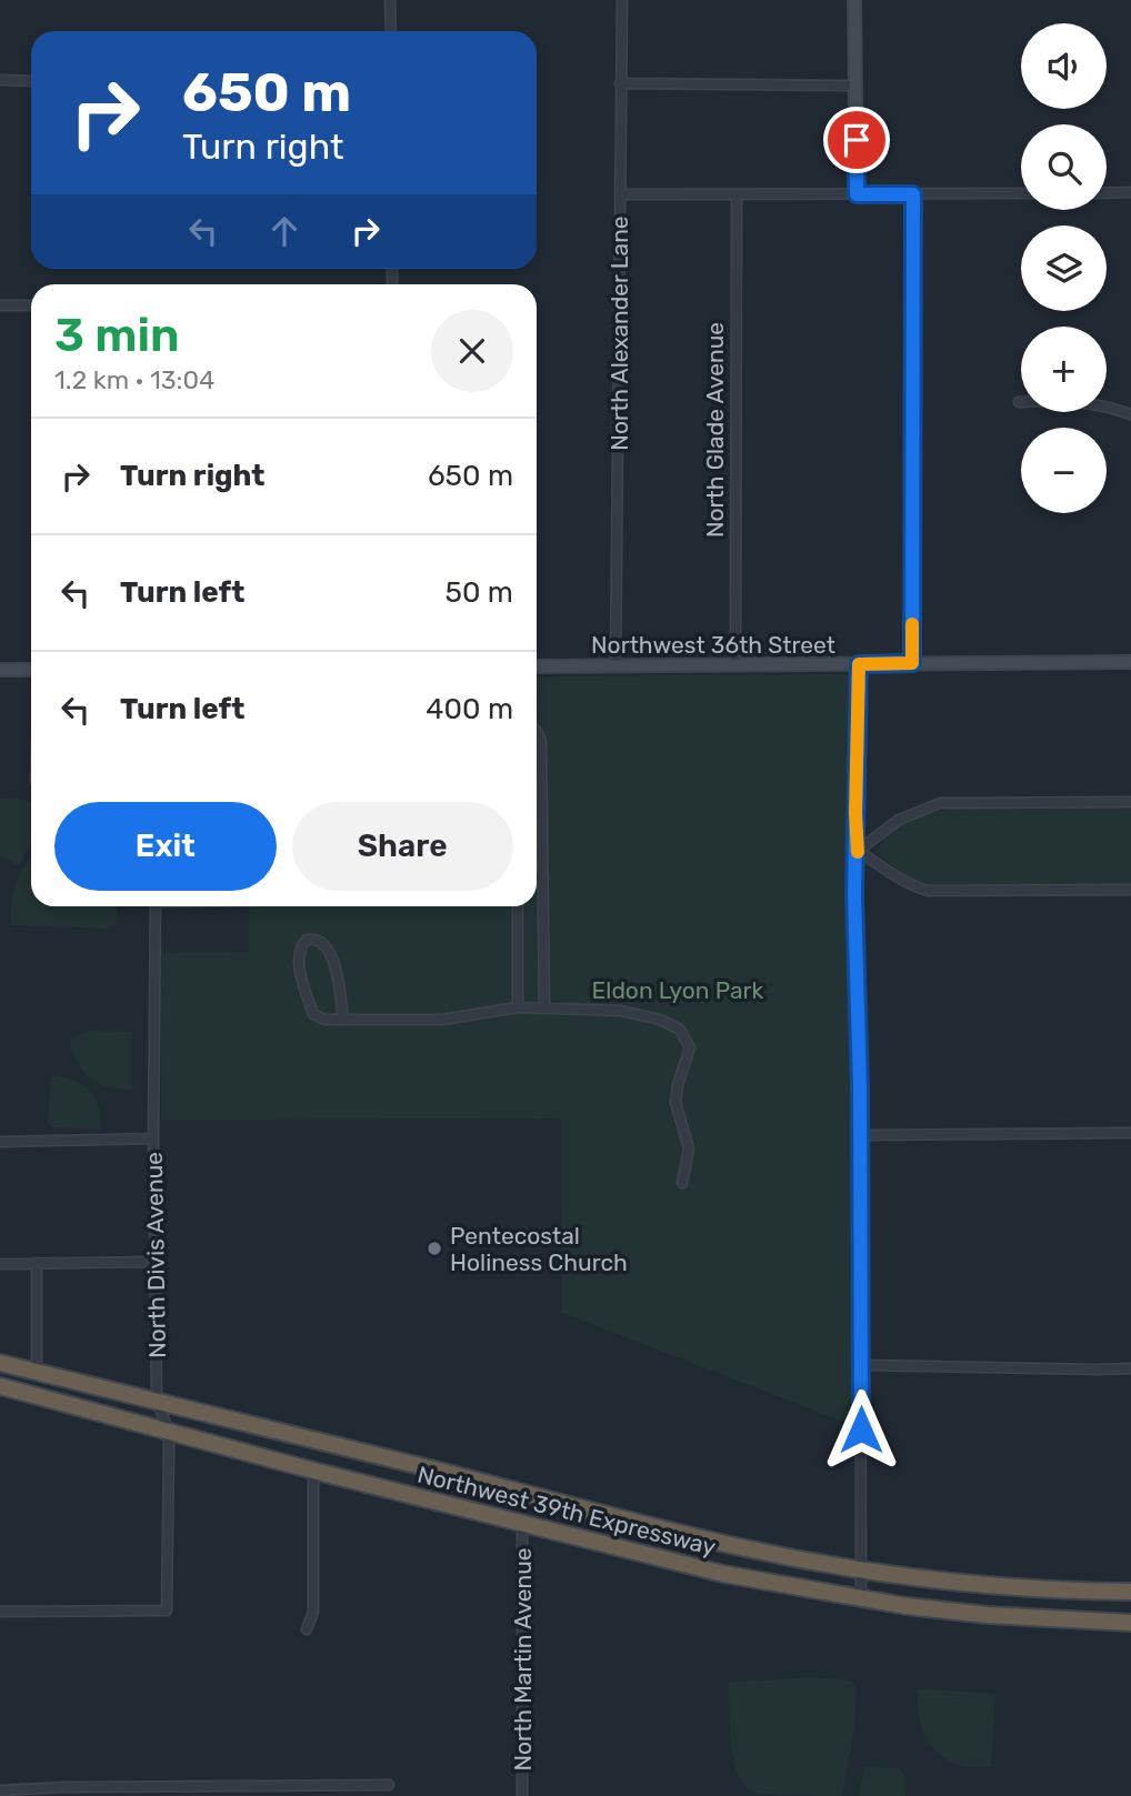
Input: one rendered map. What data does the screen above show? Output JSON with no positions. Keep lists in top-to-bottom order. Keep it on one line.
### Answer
{"streets":{"highway":["Northwest 39th Expressway"],"street":["North Alexander Lane","North Glade Avenue","Northwest 36th Street","North Divis Avenue","North Martin Avenue"]},"crossings":[["North Alexander Lane","Northwest 36th Street"],["North Glade Avenue","Northwest 36th Street"],["North Divis Avenue","Northwest 39th Expressway"],["Northwest 39th Expressway","North Martin Avenue"]],"parks":["Eldon Lyon Park"],"places":["Pentecostal Holiness Church"],"page":{"map_buttons":["+","−"],"turn":["650 m","Turn right"],"heading":["3 min","1.2 km · 13:04"],"list":[{"name":"Turn right","value":"650 m"},{"name":"Turn left","value":"50 m"},{"name":"Turn left","value":"400 m"}],"buttons":["Exit","Share"]}}
